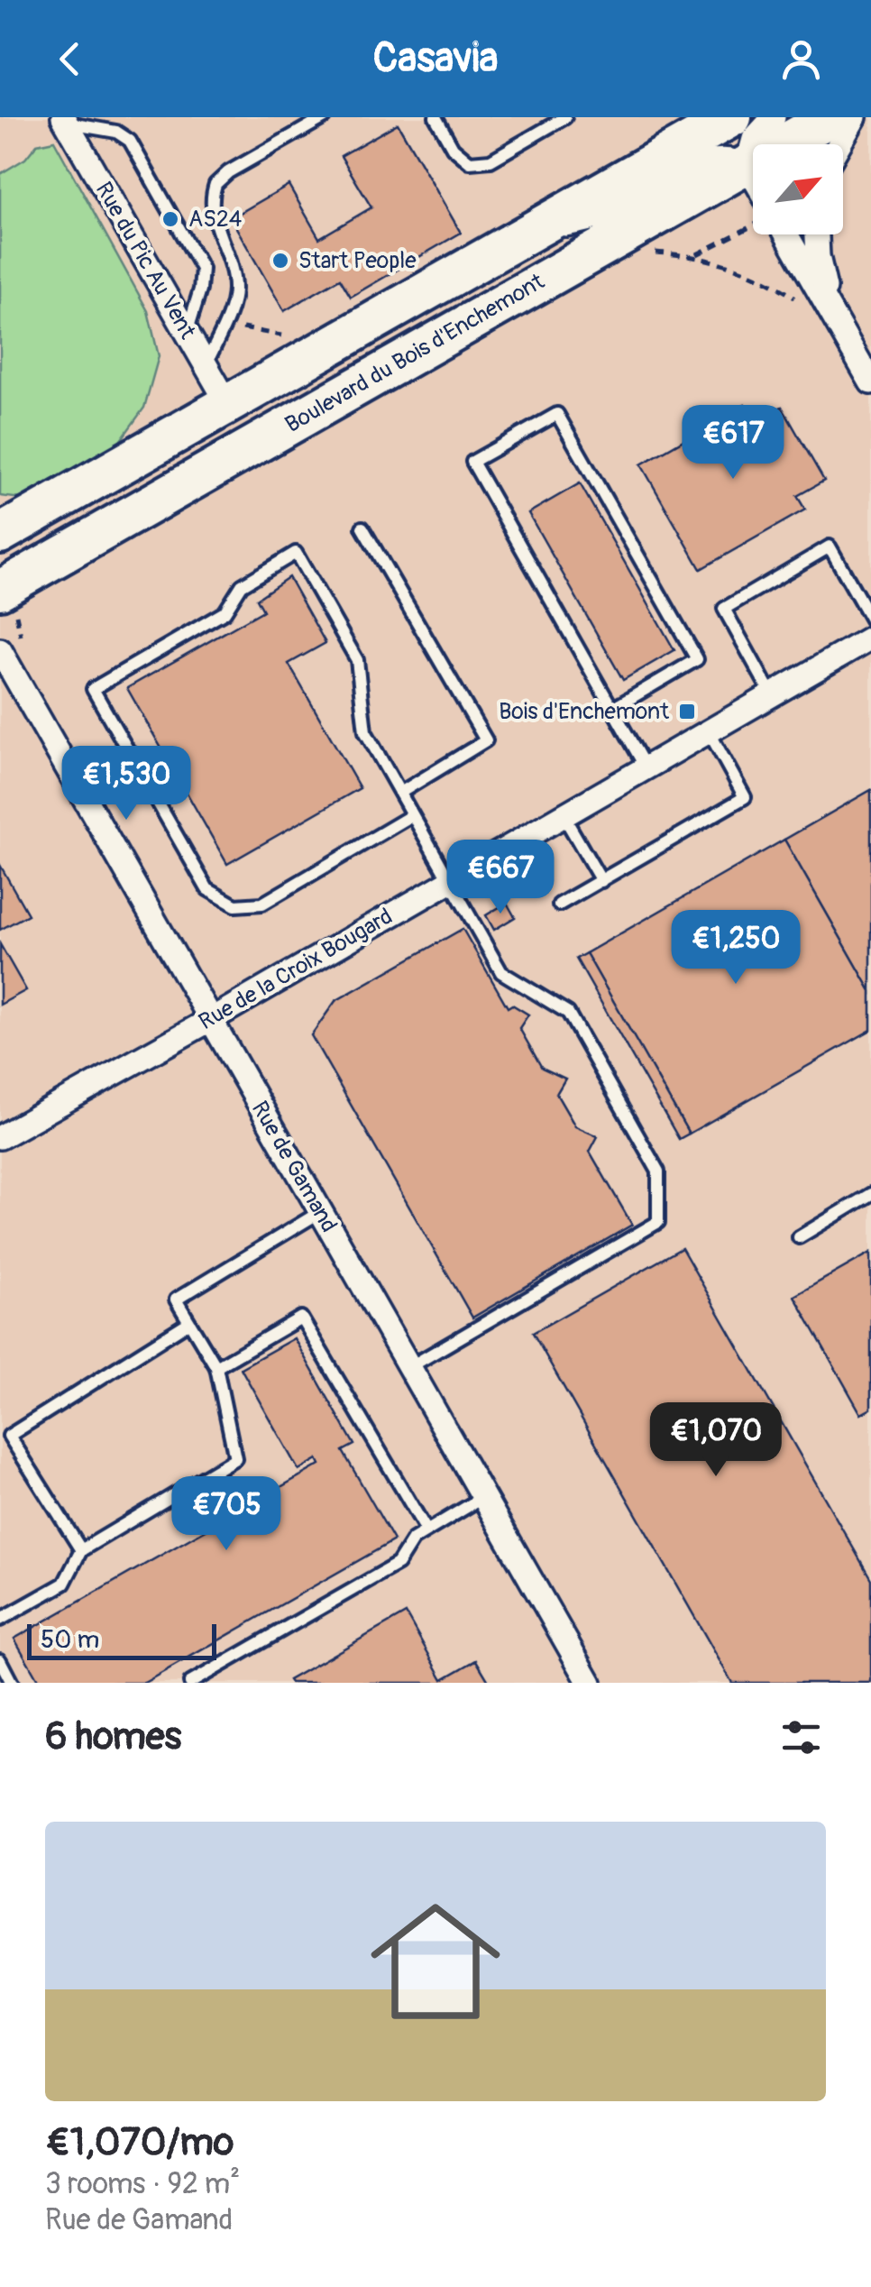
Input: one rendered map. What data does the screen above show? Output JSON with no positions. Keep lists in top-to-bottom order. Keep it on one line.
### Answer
{"streets":{"main road":["Boulevard du Bois d'Enchemont"],"street":["Rue du Pic Au Vent","Rue de la Croix Bougard","Rue de Gamand"]},"crossings":[["Rue de la Croix Bougard","Rue de Gamand"]],"places":{"other":["AS24","Start People"],"transit":["Bois d'Enchemont"]},"scale_bar":"50 m","north":"top right","page":{"header":"Casavia","price":["€617","€1,530","€667","€1,250","€1,070","€705"],"scale":"50 m","heading":"6 homes","list":[{"name":"€1,070/mo","note":"3 rooms · 92 m² · Rue de Gamand"}]}}
